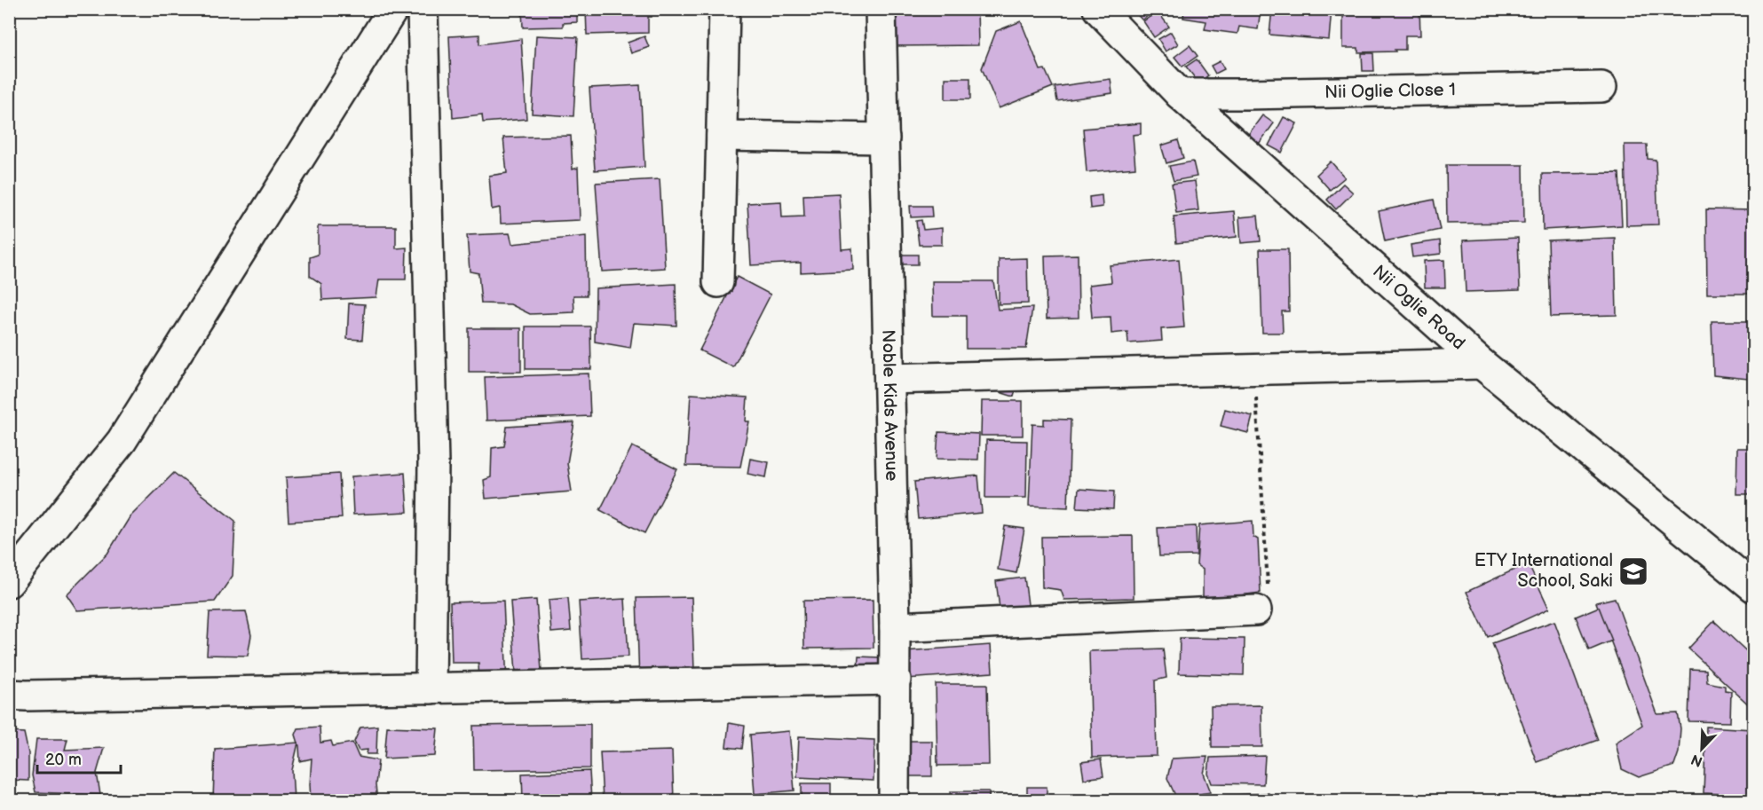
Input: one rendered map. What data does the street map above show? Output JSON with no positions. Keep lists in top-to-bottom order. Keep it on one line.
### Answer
{"streets":{"street":["Nii Oglie Close 1","Nii Oglie Road","Noble Kids Avenue"]},"crossings":[["Nii Oglie Close 1","Nii Oglie Road"]],"places":{"school or university":["ETY International School, Saki"]},"scale_bar":"20 m","north":"bottom left"}
